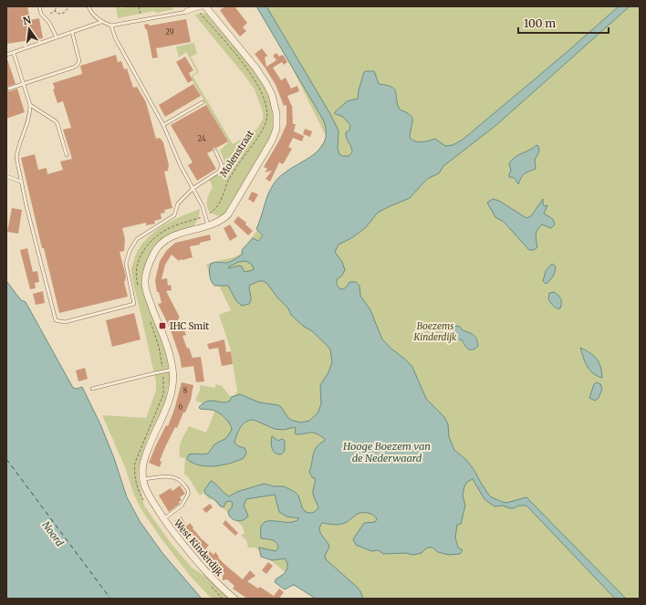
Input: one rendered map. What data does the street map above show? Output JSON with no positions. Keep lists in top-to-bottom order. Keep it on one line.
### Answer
{"streets":{"street":["West Kinderdijk"],"path":["Molenstraat"]},"water":["Hooge Boezem van de Nederwaard","Noord"],"parks":["Boezems Kinderdijk"],"places":{"transit":["IHC Smit"]},"house_numbers":["29","24","8","6"],"scale_bar":"100 m","north":"top"}
